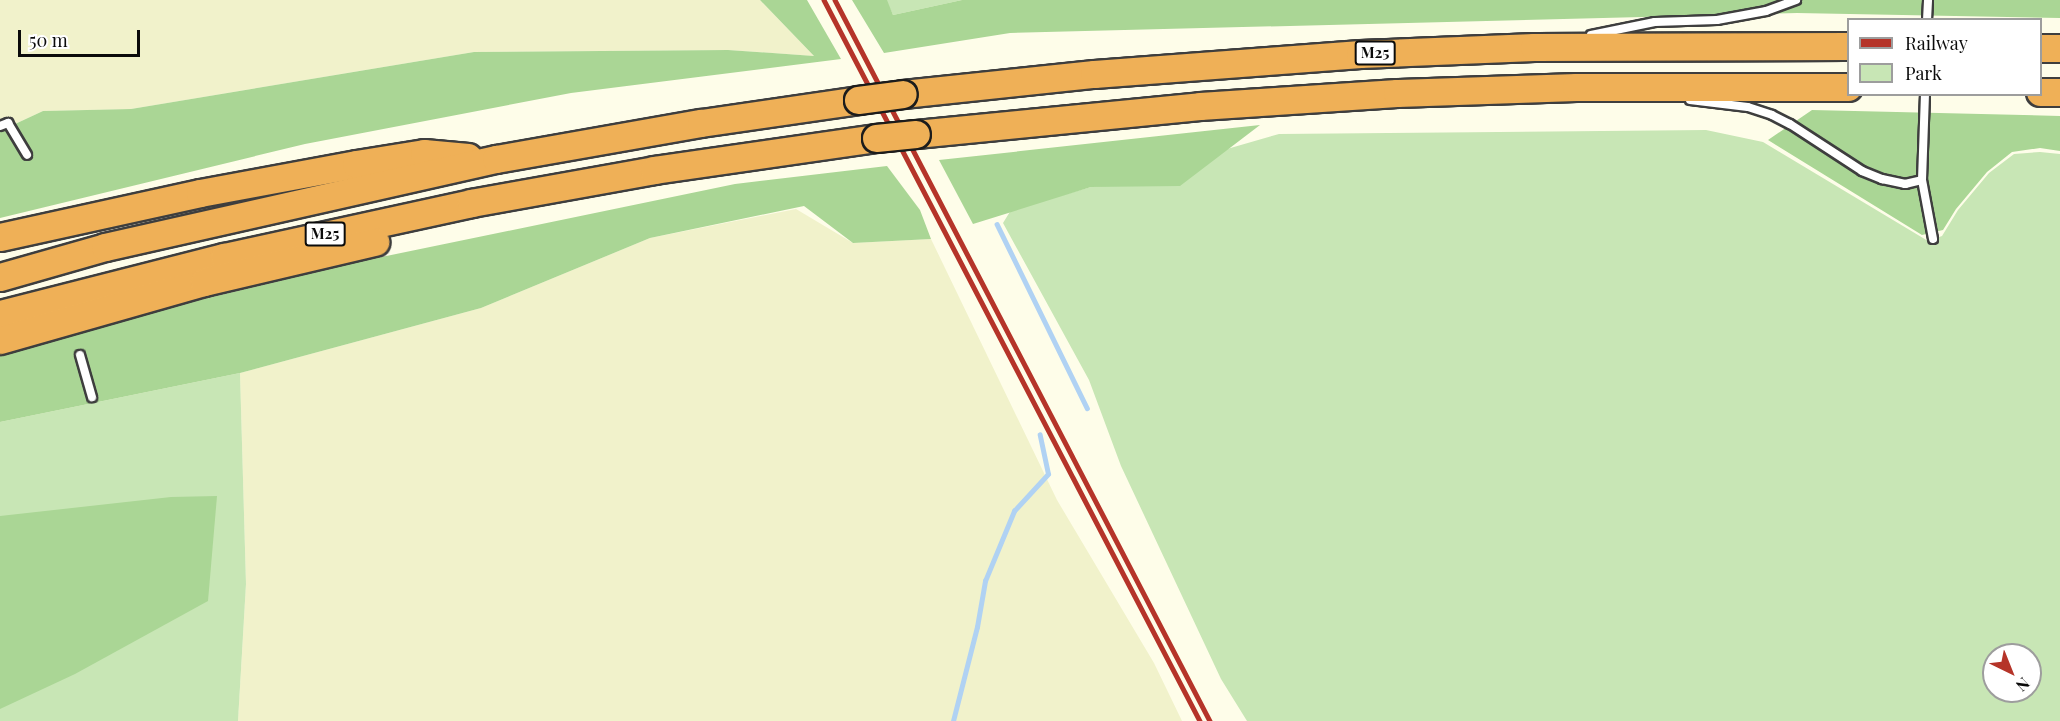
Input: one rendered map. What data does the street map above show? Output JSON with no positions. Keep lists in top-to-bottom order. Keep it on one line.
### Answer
{"streets":{"highway":["M25"]},"legend":["Railway","Park"],"scale_bar":"50 m","north":"bottom right"}
